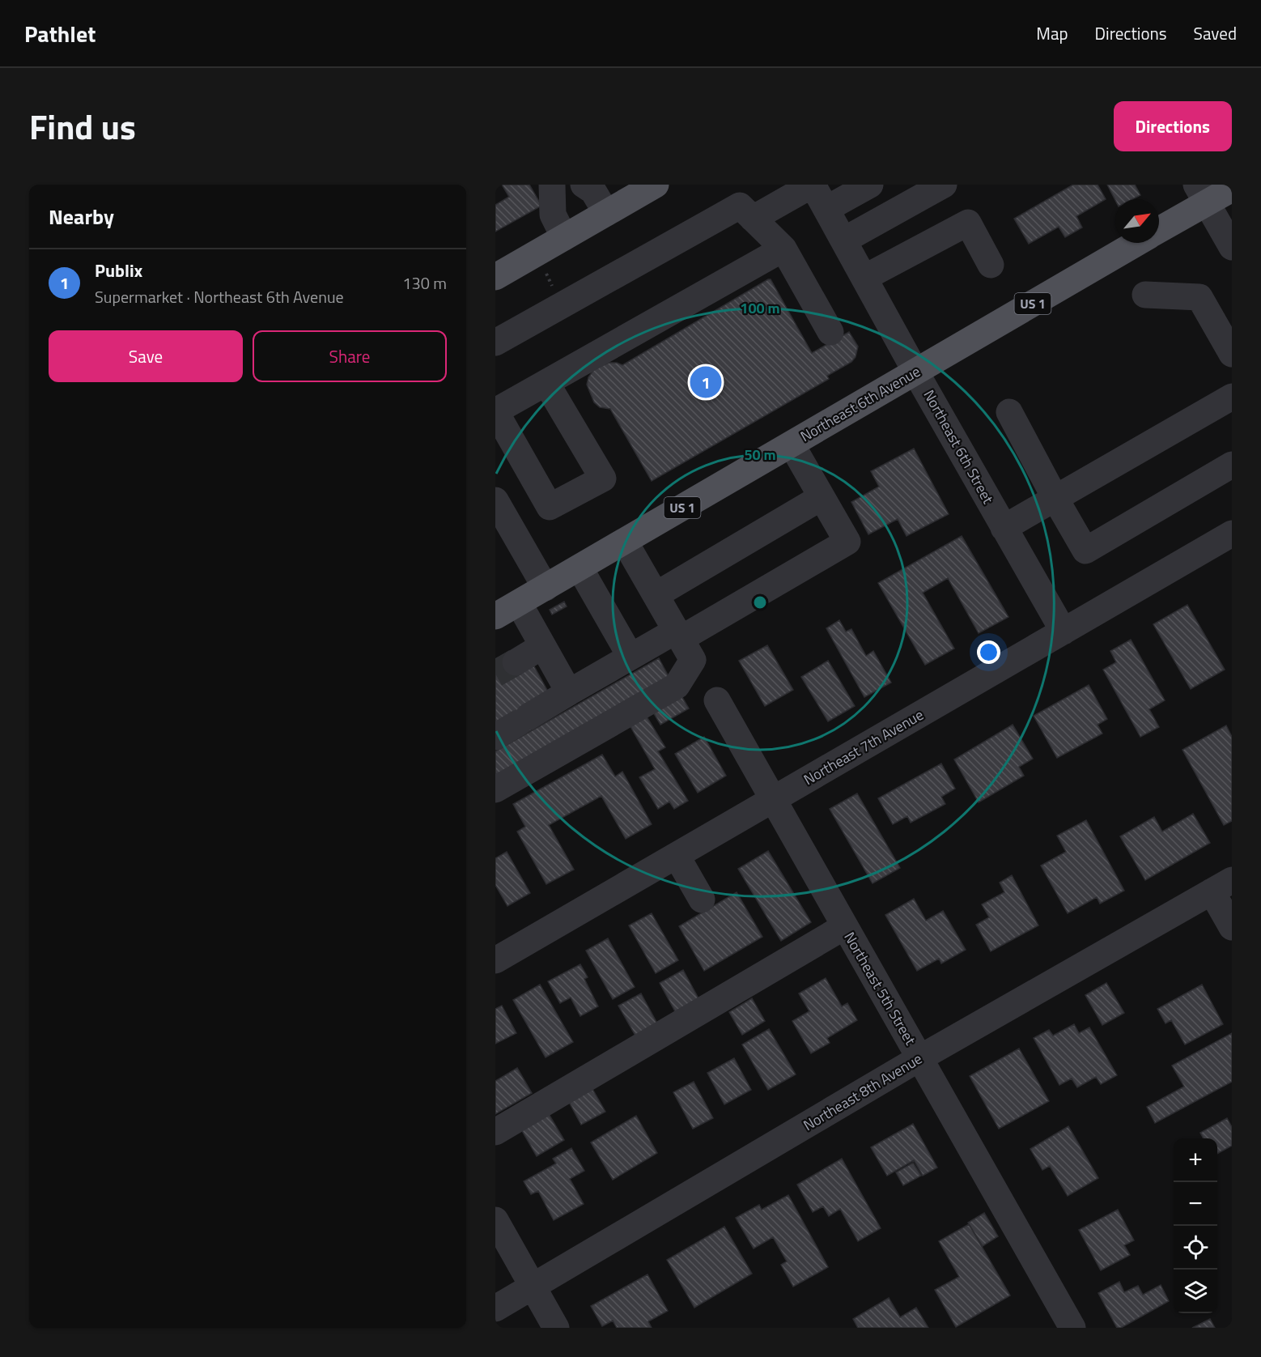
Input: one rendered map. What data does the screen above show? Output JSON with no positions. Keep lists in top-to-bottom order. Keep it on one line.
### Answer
{"streets":{"main road":["US 1","Northeast 6th Avenue"],"street":["Northeast 6th Street","Northeast 7th Avenue","Northeast 5th Street","Northeast 8th Avenue"]},"crossings":[["Northeast 6th Avenue","Northeast 6th Street"],["Northeast 6th Street","Northeast 7th Avenue"],["Northeast 7th Avenue","Northeast 5th Street"],["Northeast 5th Street","Northeast 8th Avenue"]],"north":"top right","page":{"header":"Pathlet","nav":["Map","Directions","Saved"],"title":"Find us","buttons":["Directions",["Save","Share"]],"heading":"Nearby","list":[{"mark":"1","name":"Publix","note":"Supermarket · Northeast 6th Avenue","value":"130 m"}],"pins":"1","map_buttons":["+","−"]},"rings":["100 m","50 m"]}
